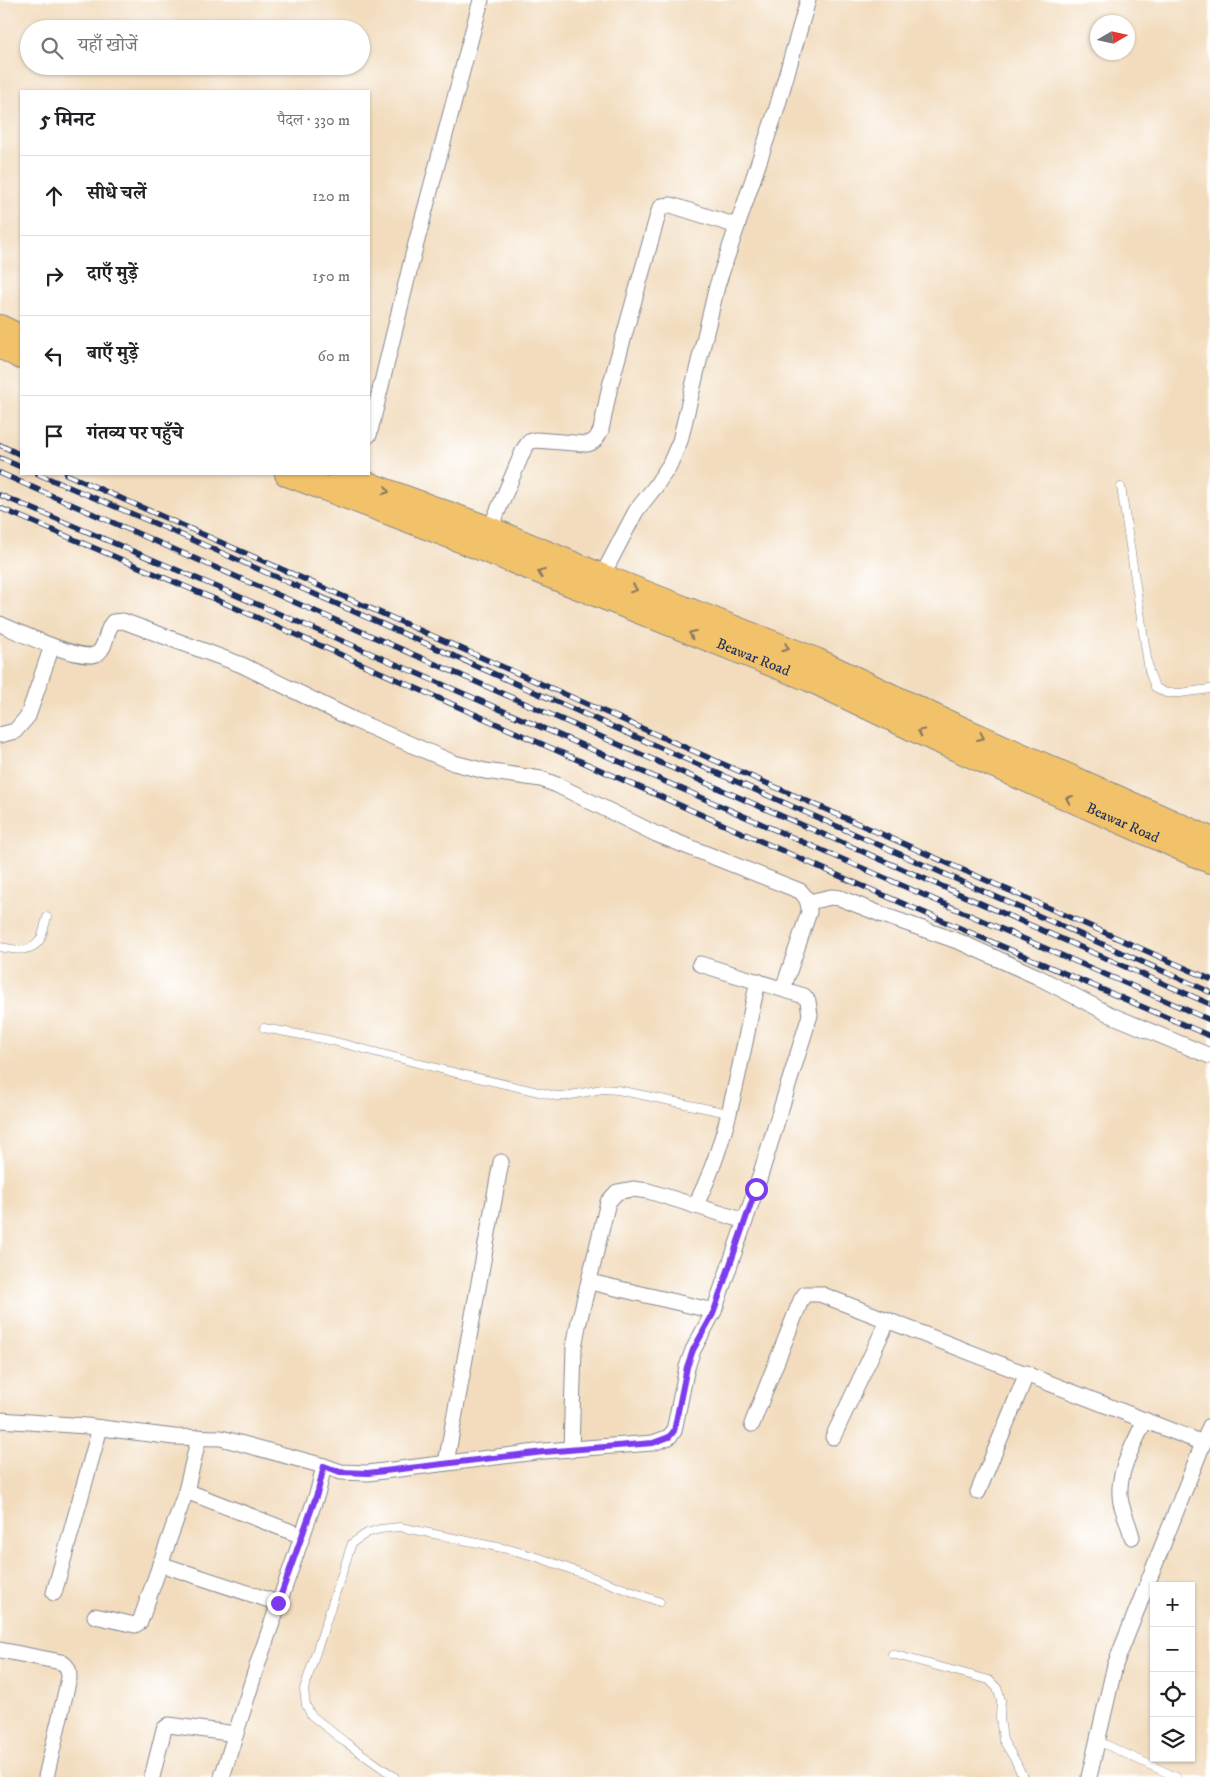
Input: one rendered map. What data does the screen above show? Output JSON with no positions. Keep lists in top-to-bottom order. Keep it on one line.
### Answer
{"streets":{"main road":["Beawar Road"]},"north":"right","page":{"search":"यहाँ खोजें","heading":["5 मिनट","पैदल · 330 m"],"list":[["सीधे चलें","120 m"],["दाएँ मुड़ें","150 m"],["बाएँ मुड़ें","60 m"],"गंतव्य पर पहुँचे"],"map_buttons":["+","−"]}}
